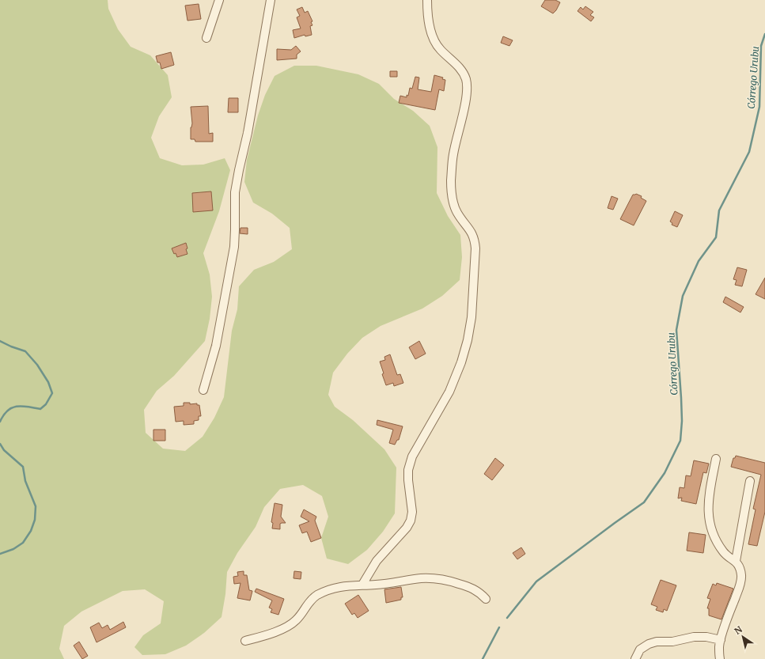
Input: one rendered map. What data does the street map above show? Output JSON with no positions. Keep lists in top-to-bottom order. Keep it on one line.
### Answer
{"water":["Córrego Urubu"],"north":"top left"}
